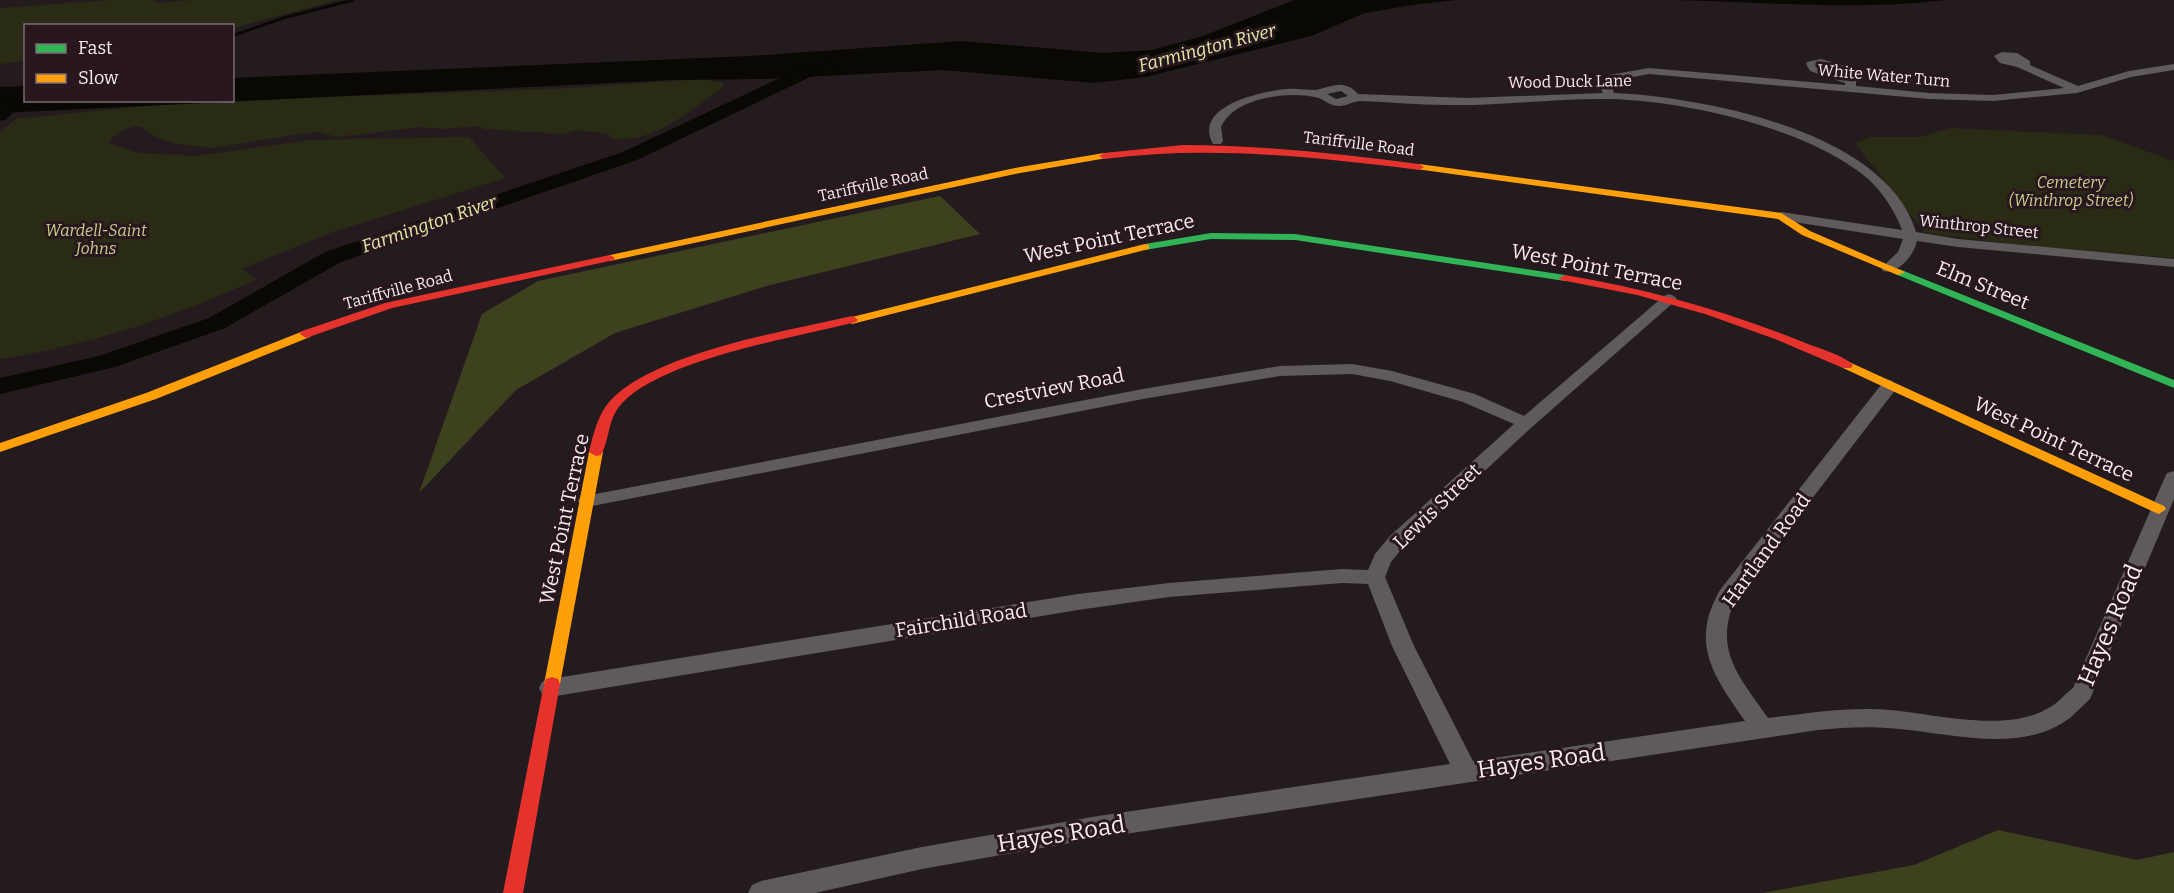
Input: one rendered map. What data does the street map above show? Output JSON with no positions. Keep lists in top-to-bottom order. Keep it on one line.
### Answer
{"streets":{"main road":["Tariffville Road","West Point Terrace","Elm Street"],"street":["White Water Turn","Wood Duck Lane","Winthrop Street","Crestview Road","Lewis Street","Hartland Road","Fairchild Road","Hayes Road"]},"crossings":[["White Water Turn","Wood Duck Lane"],["Wood Duck Lane","Winthrop Street"],["Tariffville Road","Winthrop Street"],["Tariffville Road","Elm Street"],["Winthrop Street","Elm Street"],["West Point Terrace","Crestview Road"],["West Point Terrace","Lewis Street"],["West Point Terrace","Hartland Road"],["West Point Terrace","Fairchild Road"],["West Point Terrace","Hayes Road"],["Crestview Road","Lewis Street"],["Lewis Street","Fairchild Road"],["Hartland Road","Hayes Road"]],"water":["Farmington River"],"parks":["Cemetery (Winthrop Street)","Wardell-Saint Johns"],"legend":["Fast","Slow"]}
